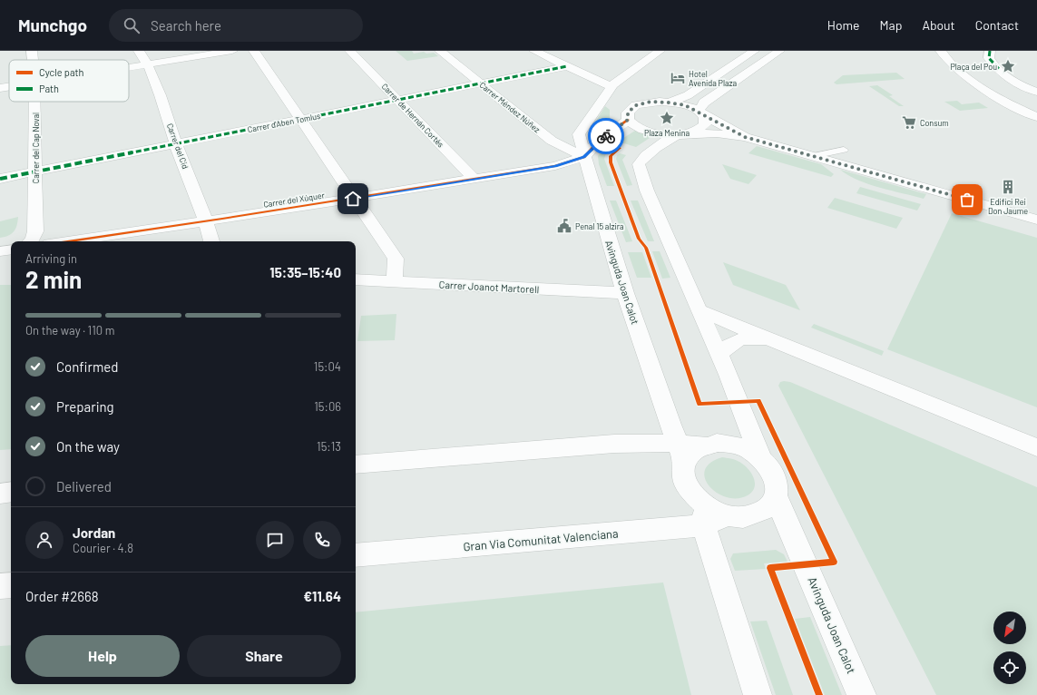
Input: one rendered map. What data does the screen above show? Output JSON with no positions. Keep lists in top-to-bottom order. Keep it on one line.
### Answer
{"streets":{"street":["Carrer Méndez Núñez","Carrer de Hernán Cortés","Carrer d'Aben Tomlus","Carrer del Cid","Carrer del Cap Noval","Carrer del Xúquer","Avinguda Joan Calot","Carrer Joanot Martorell","Gran Via Comunitat Valenciana"]},"crossings":[["Carrer Méndez Núñez","Carrer d'Aben Tomlus"],["Carrer Méndez Núñez","Carrer del Xúquer"],["Carrer Méndez Núñez","Avinguda Joan Calot"],["Carrer de Hernán Cortés","Carrer d'Aben Tomlus"],["Carrer de Hernán Cortés","Carrer del Xúquer"],["Carrer d'Aben Tomlus","Carrer del Cid"],["Carrer d'Aben Tomlus","Carrer del Cap Noval"],["Carrer del Cid","Carrer del Xúquer"],["Carrer del Xúquer","Avinguda Joan Calot"],["Avinguda Joan Calot","Carrer Joanot Martorell"],["Avinguda Joan Calot","Gran Via Comunitat Valenciana"]],"places":{"place":["Plaça del Pou","Plaza Menina"],"hotel":["Hotel Avenida Plaza"],"supermarket":["Consum"],"building":["Edifici Rei Don Jaume"],"public building":["Penal 15 alzira"]},"legend":["Cycle path","Path"],"north":"bottom left","page":{"header":"Munchgo","search":"Search here","nav":["Home","Map","About","Contact"],"heading":["2 min","Arriving in","15:35–15:40"],"panel":["Jordan","Courier · 4.8","Order #2668","€11.64"],"bar":"On the way · 110 m","list":[["Confirmed","15:04"],["Preparing","15:06"],["On the way","15:13"],"Delivered"],"buttons":["Help","Share"]}}
